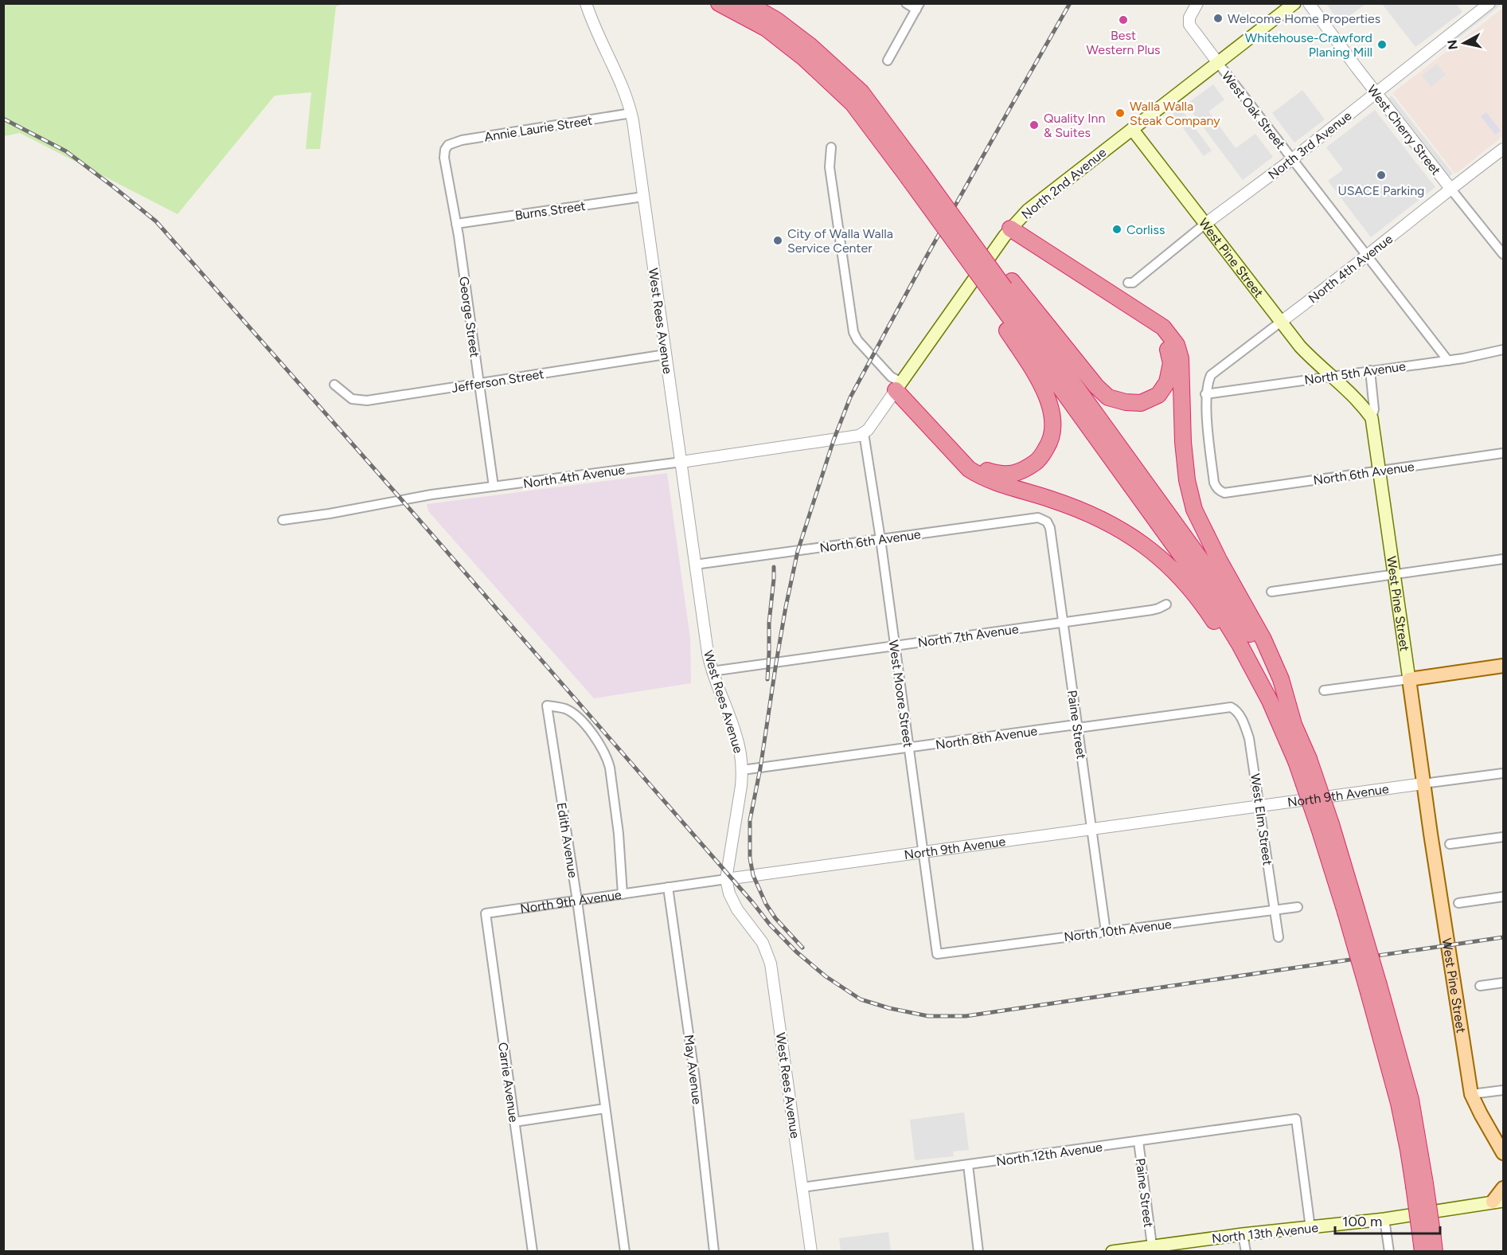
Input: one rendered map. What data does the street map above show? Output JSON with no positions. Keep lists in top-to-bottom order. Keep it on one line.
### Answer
{"streets":{"main road":["North 2nd Avenue","West Pine Street","North 13th Avenue"],"street":["West Oak Street","Annie Laurie Street","West Cherry Street","North 3rd Avenue","Burns Street","North 4th Avenue","George Street","West Rees Avenue","North 5th Avenue","Jefferson Street","North 6th Avenue","North 7th Avenue","West Moore Street","Paine Street","North 8th Avenue","North 9th Avenue","West Elm Street","Edith Avenue","North 10th Avenue","May Avenue","Carrie Avenue","North 12th Avenue"]},"crossings":[["West Oak Street","North 3rd Avenue"],["West Oak Street","North 2nd Avenue"],["West Oak Street","North 4th Avenue"],["West Oak Street","North 5th Avenue"],["Annie Laurie Street","George Street"],["Annie Laurie Street","West Rees Avenue"],["West Cherry Street","North 3rd Avenue"],["West Cherry Street","North 4th Avenue"],["North 3rd Avenue","West Pine Street"],["North 2nd Avenue","West Pine Street"],["North 2nd Avenue","North 4th Avenue"],["North 2nd Avenue","West Moore Street"],["Burns Street","George Street"],["Burns Street","West Rees Avenue"],["West Pine Street","North 4th Avenue"],["West Pine Street","North 5th Avenue"],["West Pine Street","North 6th Avenue"],["West Pine Street","North 9th Avenue"],["North 4th Avenue","George Street"],["North 4th Avenue","West Rees Avenue"],["North 4th Avenue","North 5th Avenue"],["North 4th Avenue","North 6th Avenue"],["North 4th Avenue","West Moore Street"],["George Street","Jefferson Street"],["West Rees Avenue","Jefferson Street"],["West Rees Avenue","North 6th Avenue"],["West Rees Avenue","North 7th Avenue"],["West Rees Avenue","North 8th Avenue"],["West Rees Avenue","North 9th Avenue"],["West Rees Avenue","North 12th Avenue"],["North 5th Avenue","North 6th Avenue"],["North 6th Avenue","West Moore Street"],["North 6th Avenue","Paine Street"],["North 7th Avenue","West Moore Street"],["North 7th Avenue","Paine Street"],["West Moore Street","North 8th Avenue"],["West Moore Street","North 9th Avenue"],["West Moore Street","North 10th Avenue"],["Paine Street","North 8th Avenue"],["Paine Street","North 9th Avenue"],["Paine Street","North 10th Avenue"],["Paine Street","North 12th Avenue"],["Paine Street","North 13th Avenue"],["North 8th Avenue","West Elm Street"],["North 9th Avenue","West Elm Street"],["North 9th Avenue","Edith Avenue"],["North 9th Avenue","May Avenue"],["North 9th Avenue","Carrie Avenue"],["West Elm Street","North 10th Avenue"],["North 12th Avenue","North 13th Avenue"]],"places":["Welcome Home Properties","Best Western Plus","Whitehouse-Crawford Planing Mill","Walla Walla Steak Company","Quality Inn & Suites","USACE Parking","Corliss","City of Walla Walla Service Center"],"scale_bar":"100 m","north":"left"}
